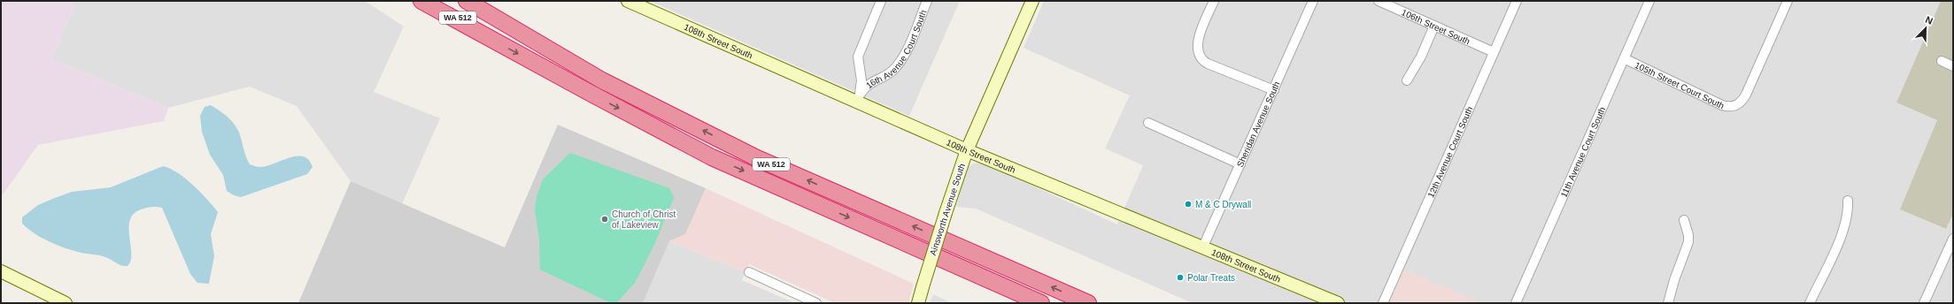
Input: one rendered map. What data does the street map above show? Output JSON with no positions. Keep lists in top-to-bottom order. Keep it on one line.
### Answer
{"streets":{"highway":["WA 512"],"street":["106th Street South","108th Street South","16th Avenue Court South","105th Street Court South","Sheridan Avenue South","12th Avenue Court South","11th Avenue Court South","Ainsworth Avenue South"]},"crossings":[["106th Street South","12th Avenue Court South"],["108th Street South","16th Avenue Court South"],["108th Street South","Sheridan Avenue South"],["108th Street South","Ainsworth Avenue South"],["105th Street Court South","11th Avenue Court South"]],"places":["M & C Drywall","Church of Christ of Lakeview","Polar Treats"],"north":"top right"}
